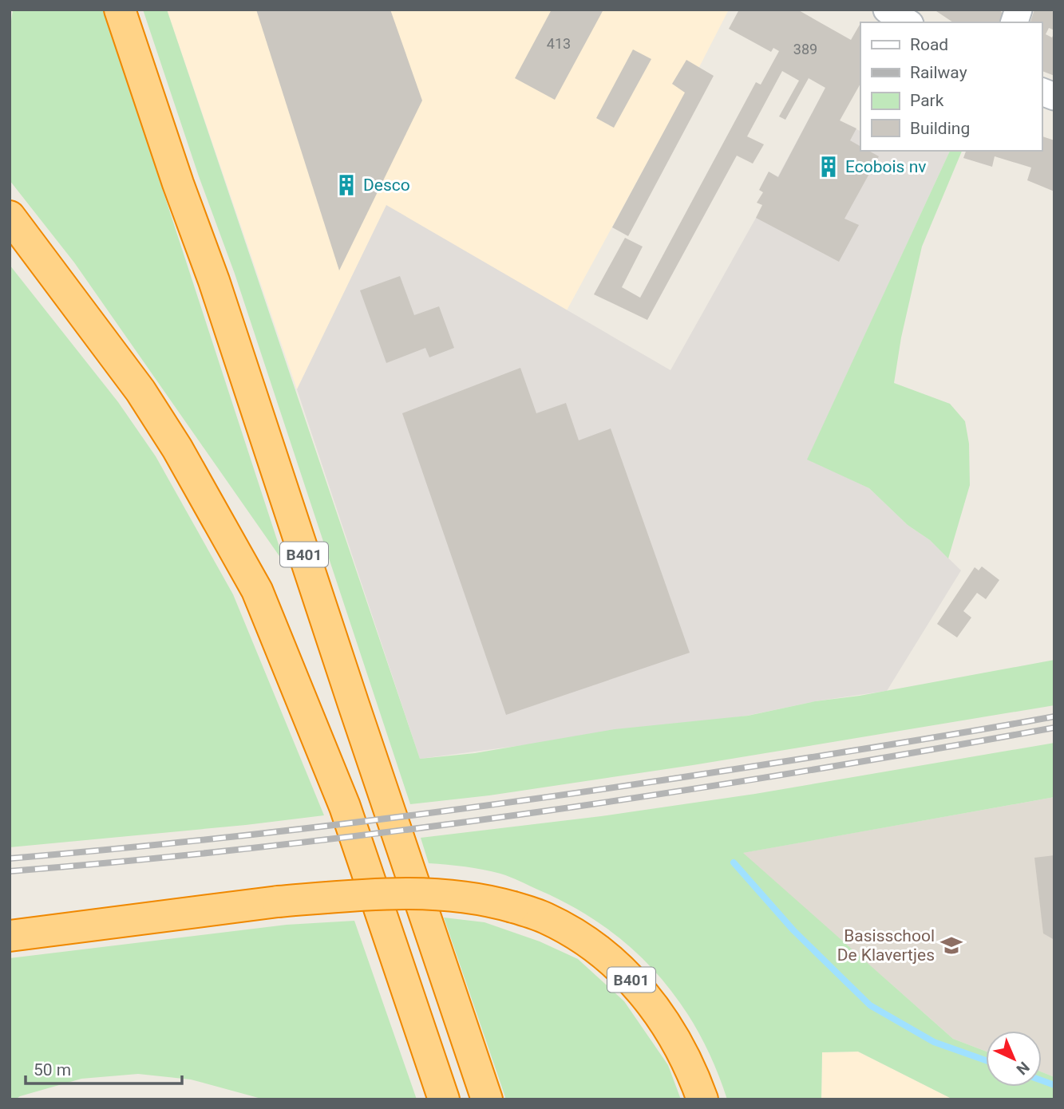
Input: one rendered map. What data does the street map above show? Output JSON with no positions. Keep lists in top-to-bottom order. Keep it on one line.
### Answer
{"streets":{"highway":["B401"]},"places":{"building":["Ecobois nv","Desco"],"school or university":["Basisschool De Klavertjes"]},"house_numbers":["413","389"],"legend":["Road","Railway","Park","Building"],"scale_bar":"50 m","north":"bottom right"}
